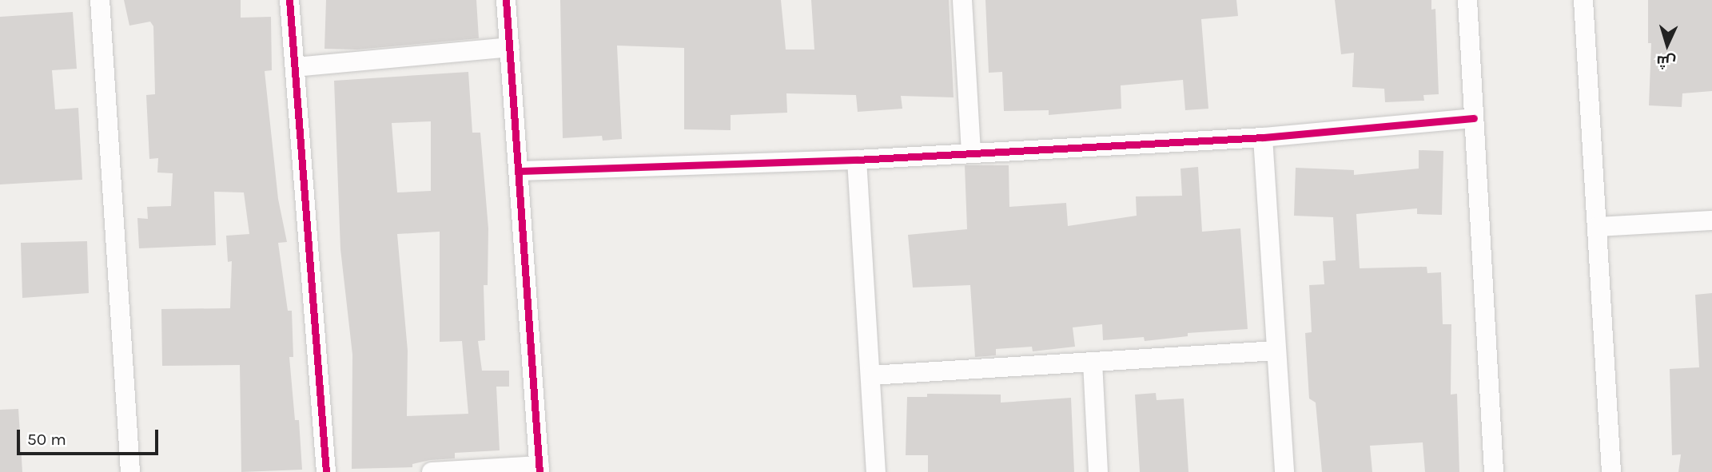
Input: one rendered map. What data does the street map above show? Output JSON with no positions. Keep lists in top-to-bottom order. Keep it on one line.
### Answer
{"scale_bar":"50 m","north":"bottom"}
